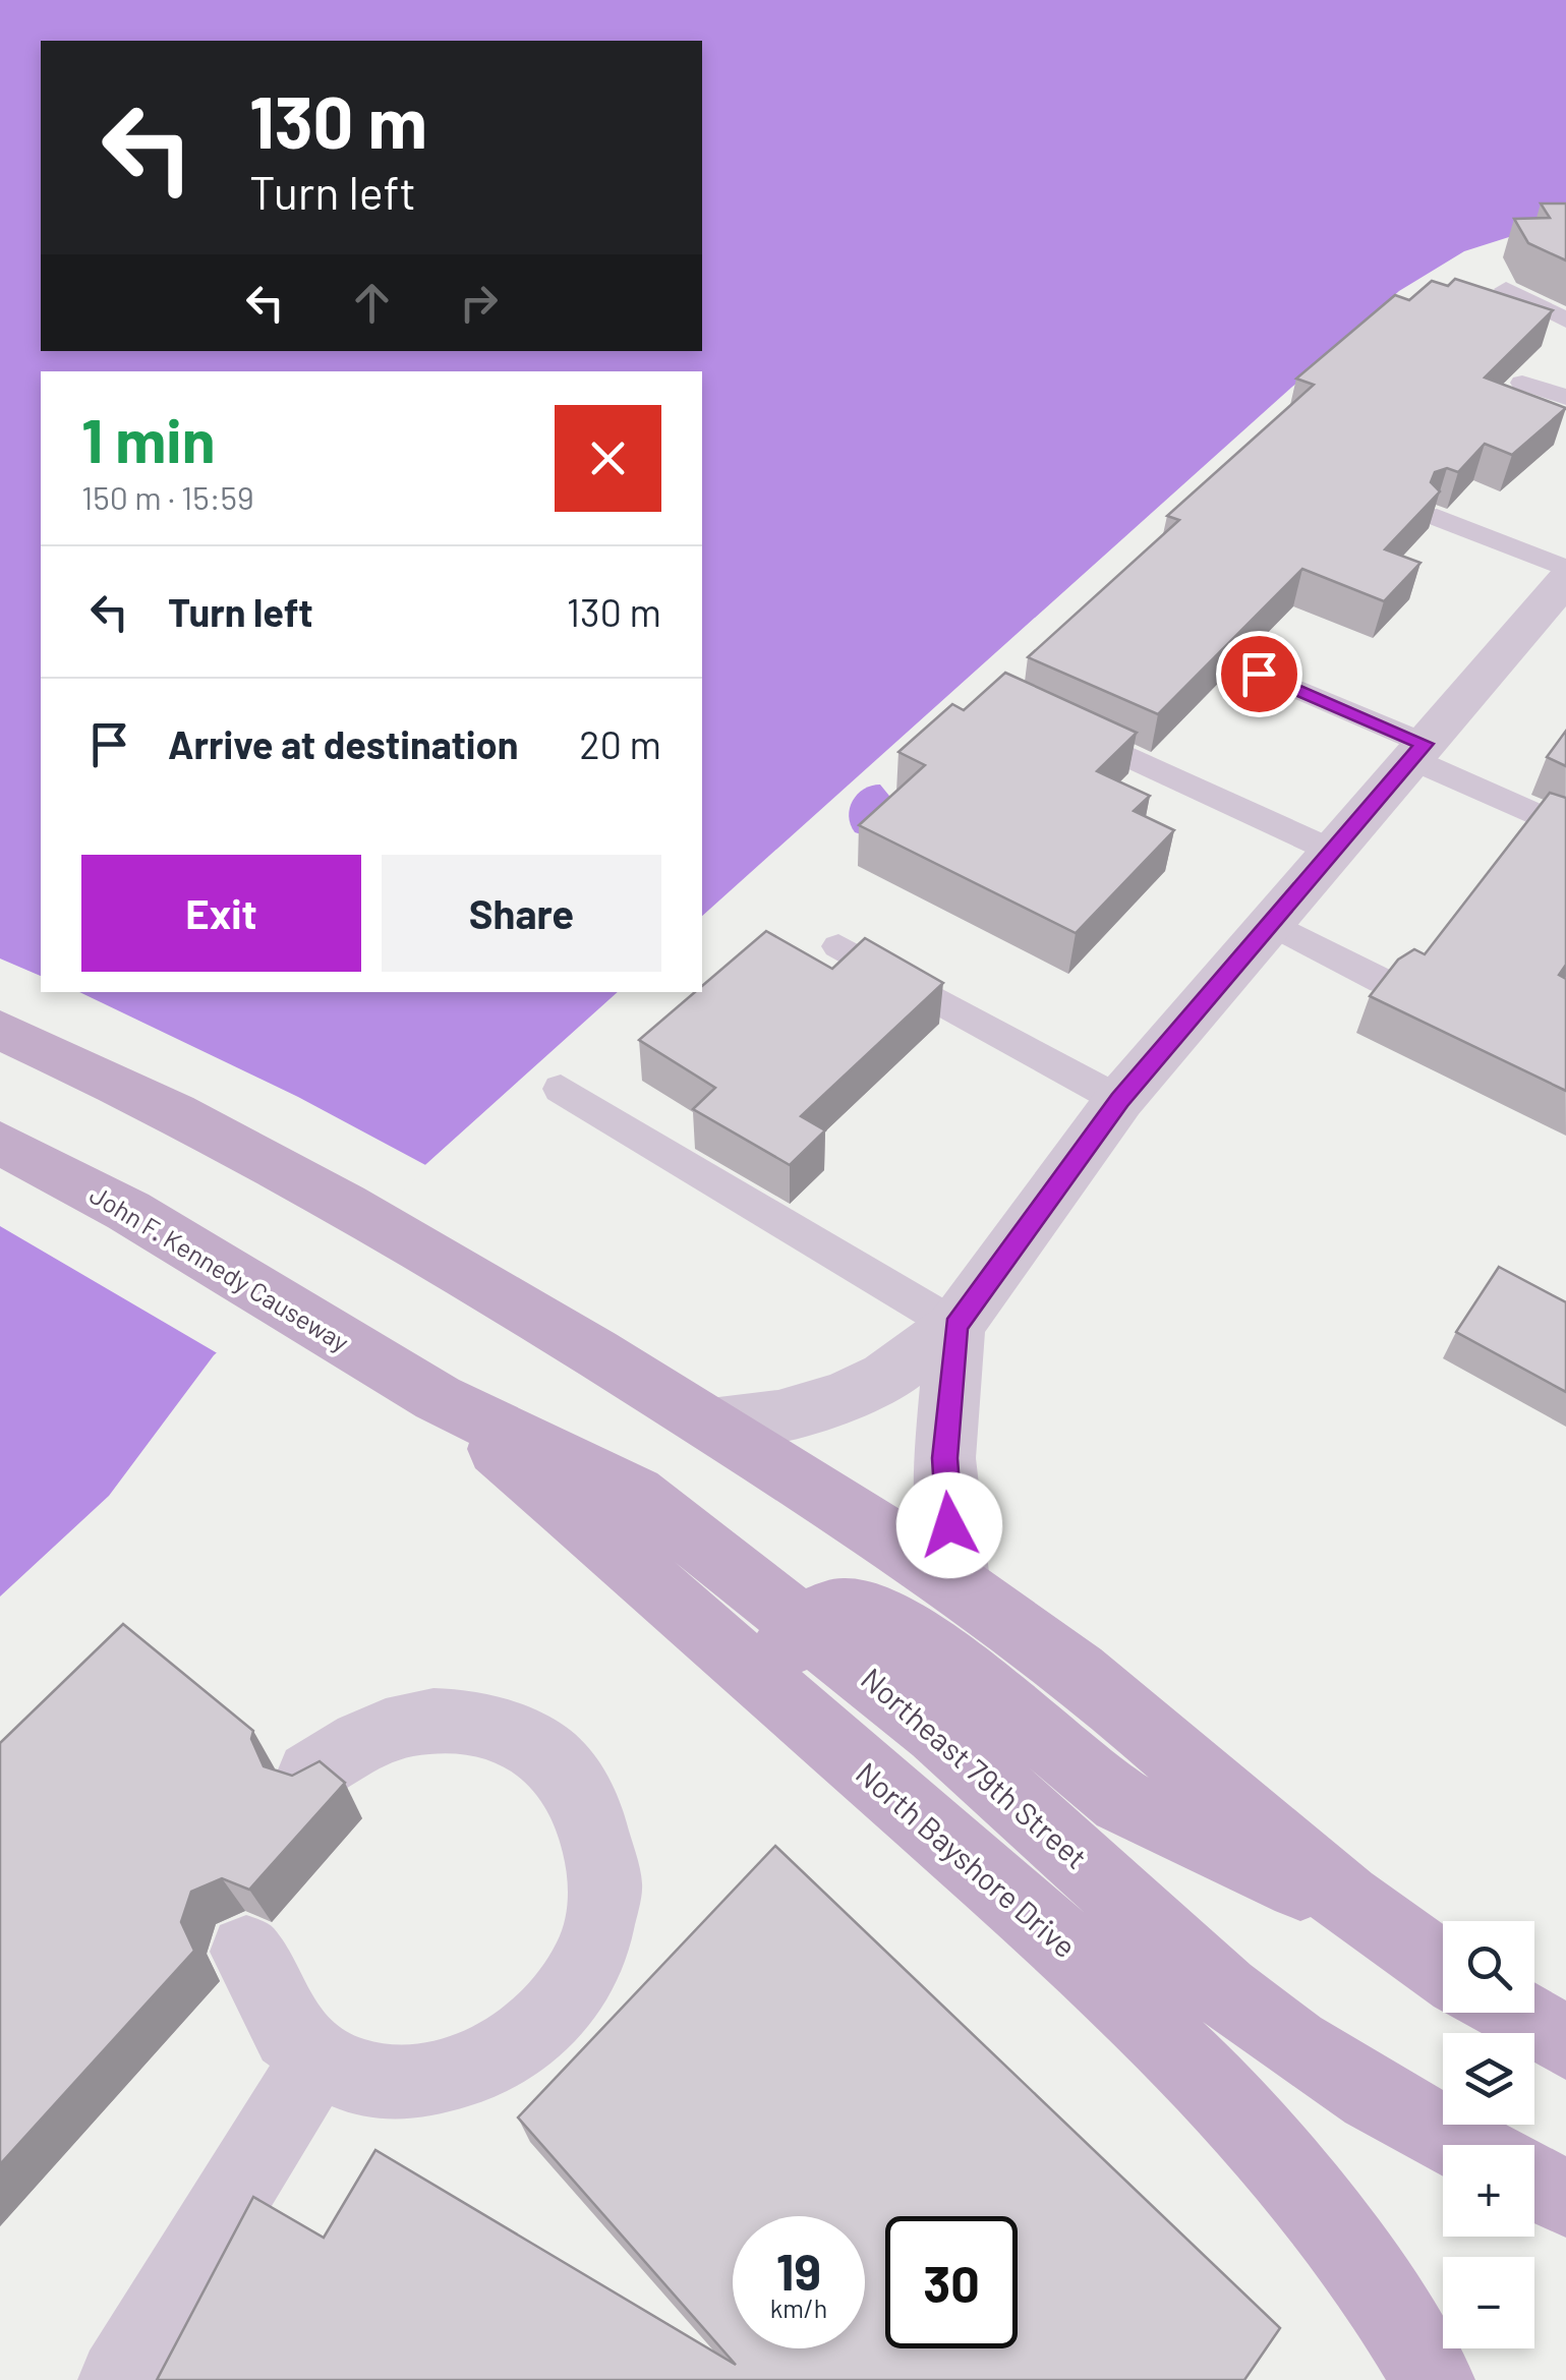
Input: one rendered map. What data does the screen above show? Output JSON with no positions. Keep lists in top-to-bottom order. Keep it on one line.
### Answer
{"streets":{"main road":["John F. Kennedy Causeway","Northeast 79th Street","North Bayshore Drive"]},"crossings":[["John F. Kennedy Causeway","Northeast 79th Street"],["Northeast 79th Street","North Bayshore Drive"]],"page":{"turn":["130 m","Turn left"],"heading":["1 min","150 m · 15:59"],"list":[{"name":"Turn left","value":"130 m"},{"name":"Arrive at destination","value":"20 m"}],"buttons":["Exit","Share"],"map_buttons":["+","−"],"speed":"19 km/h","limit":"30"}}
